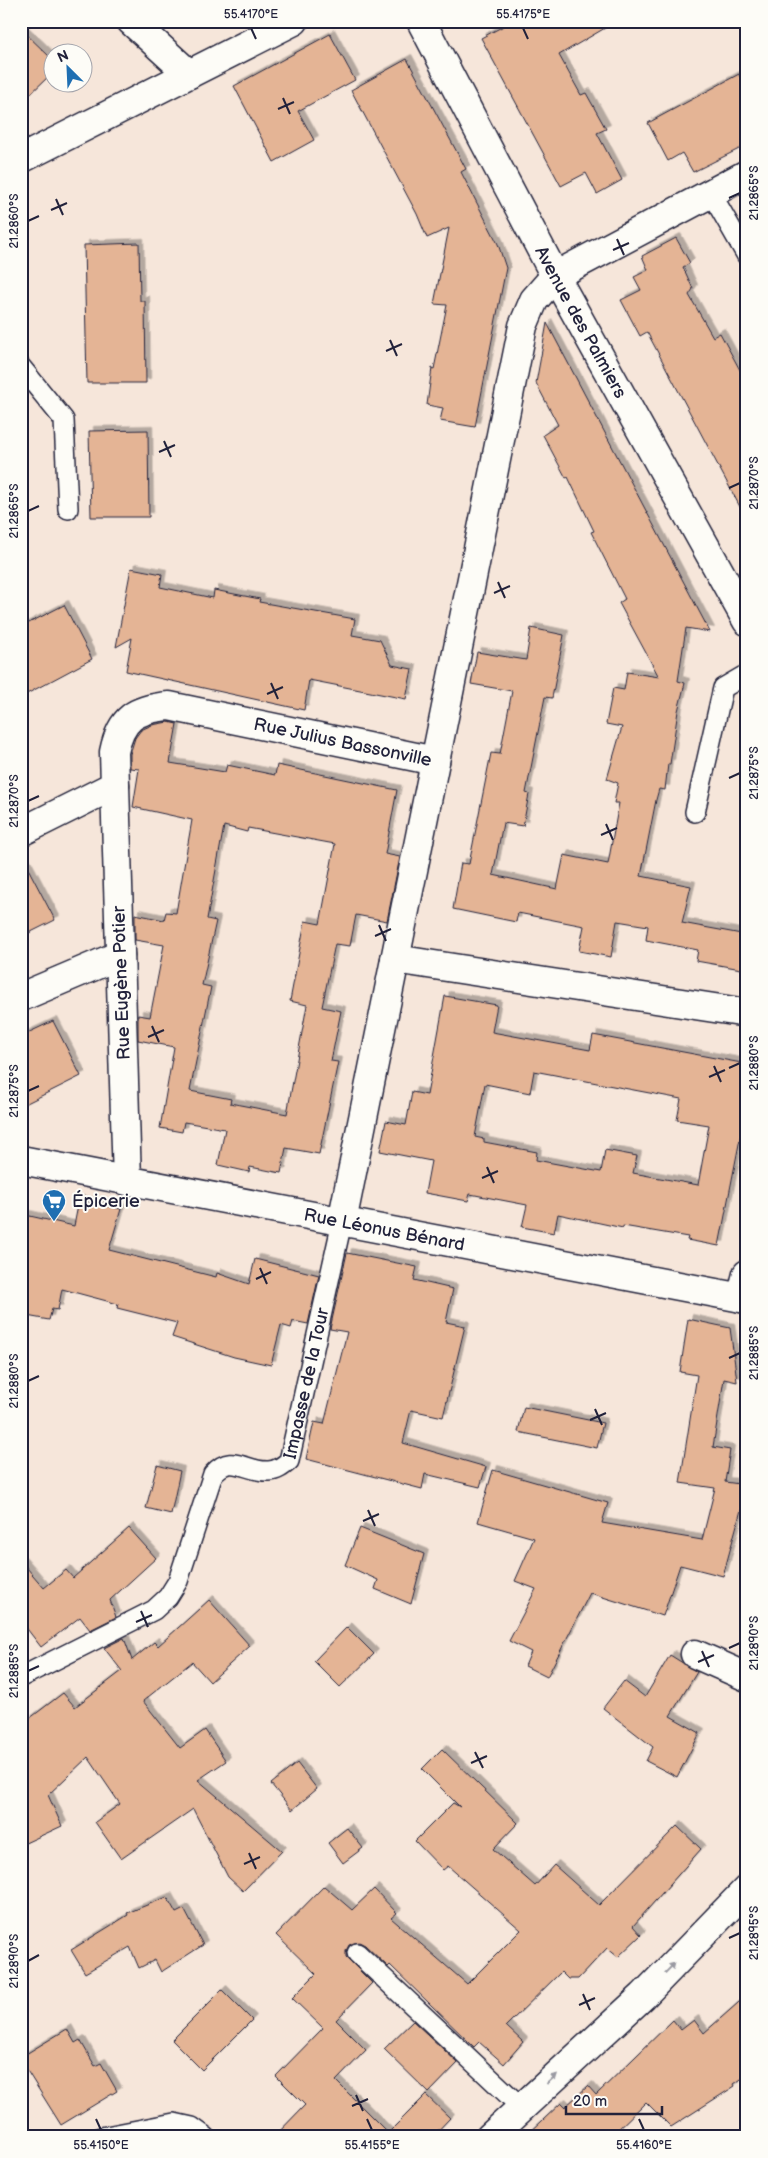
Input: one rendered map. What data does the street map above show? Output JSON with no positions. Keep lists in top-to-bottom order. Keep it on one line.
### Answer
{"streets":{"street":["Avenue des Palmiers","Rue Julius Bassonville","Rue Eugène Potier","Rue Léonus Bénard"],"lane":["Impasse de la Tour"]},"crossings":[["Rue Julius Bassonville","Rue Eugène Potier"],["Rue Julius Bassonville","Rue Léonus Bénard"],["Rue Julius Bassonville","Impasse de la Tour"],["Rue Eugène Potier","Rue Léonus Bénard"],["Rue Léonus Bénard","Impasse de la Tour"]],"places":{"supermarket":["Épicerie"]},"scale_bar":"20 m","north":"top left","coordinates":["55.4170°E","55.4175°E","21.2865°S","21.2860°S","21.2870°S","21.2875°S","21.2880°S","21.2885°S","21.2890°S","21.2895°S","55.4150°E","55.4155°E","55.4160°E"]}
